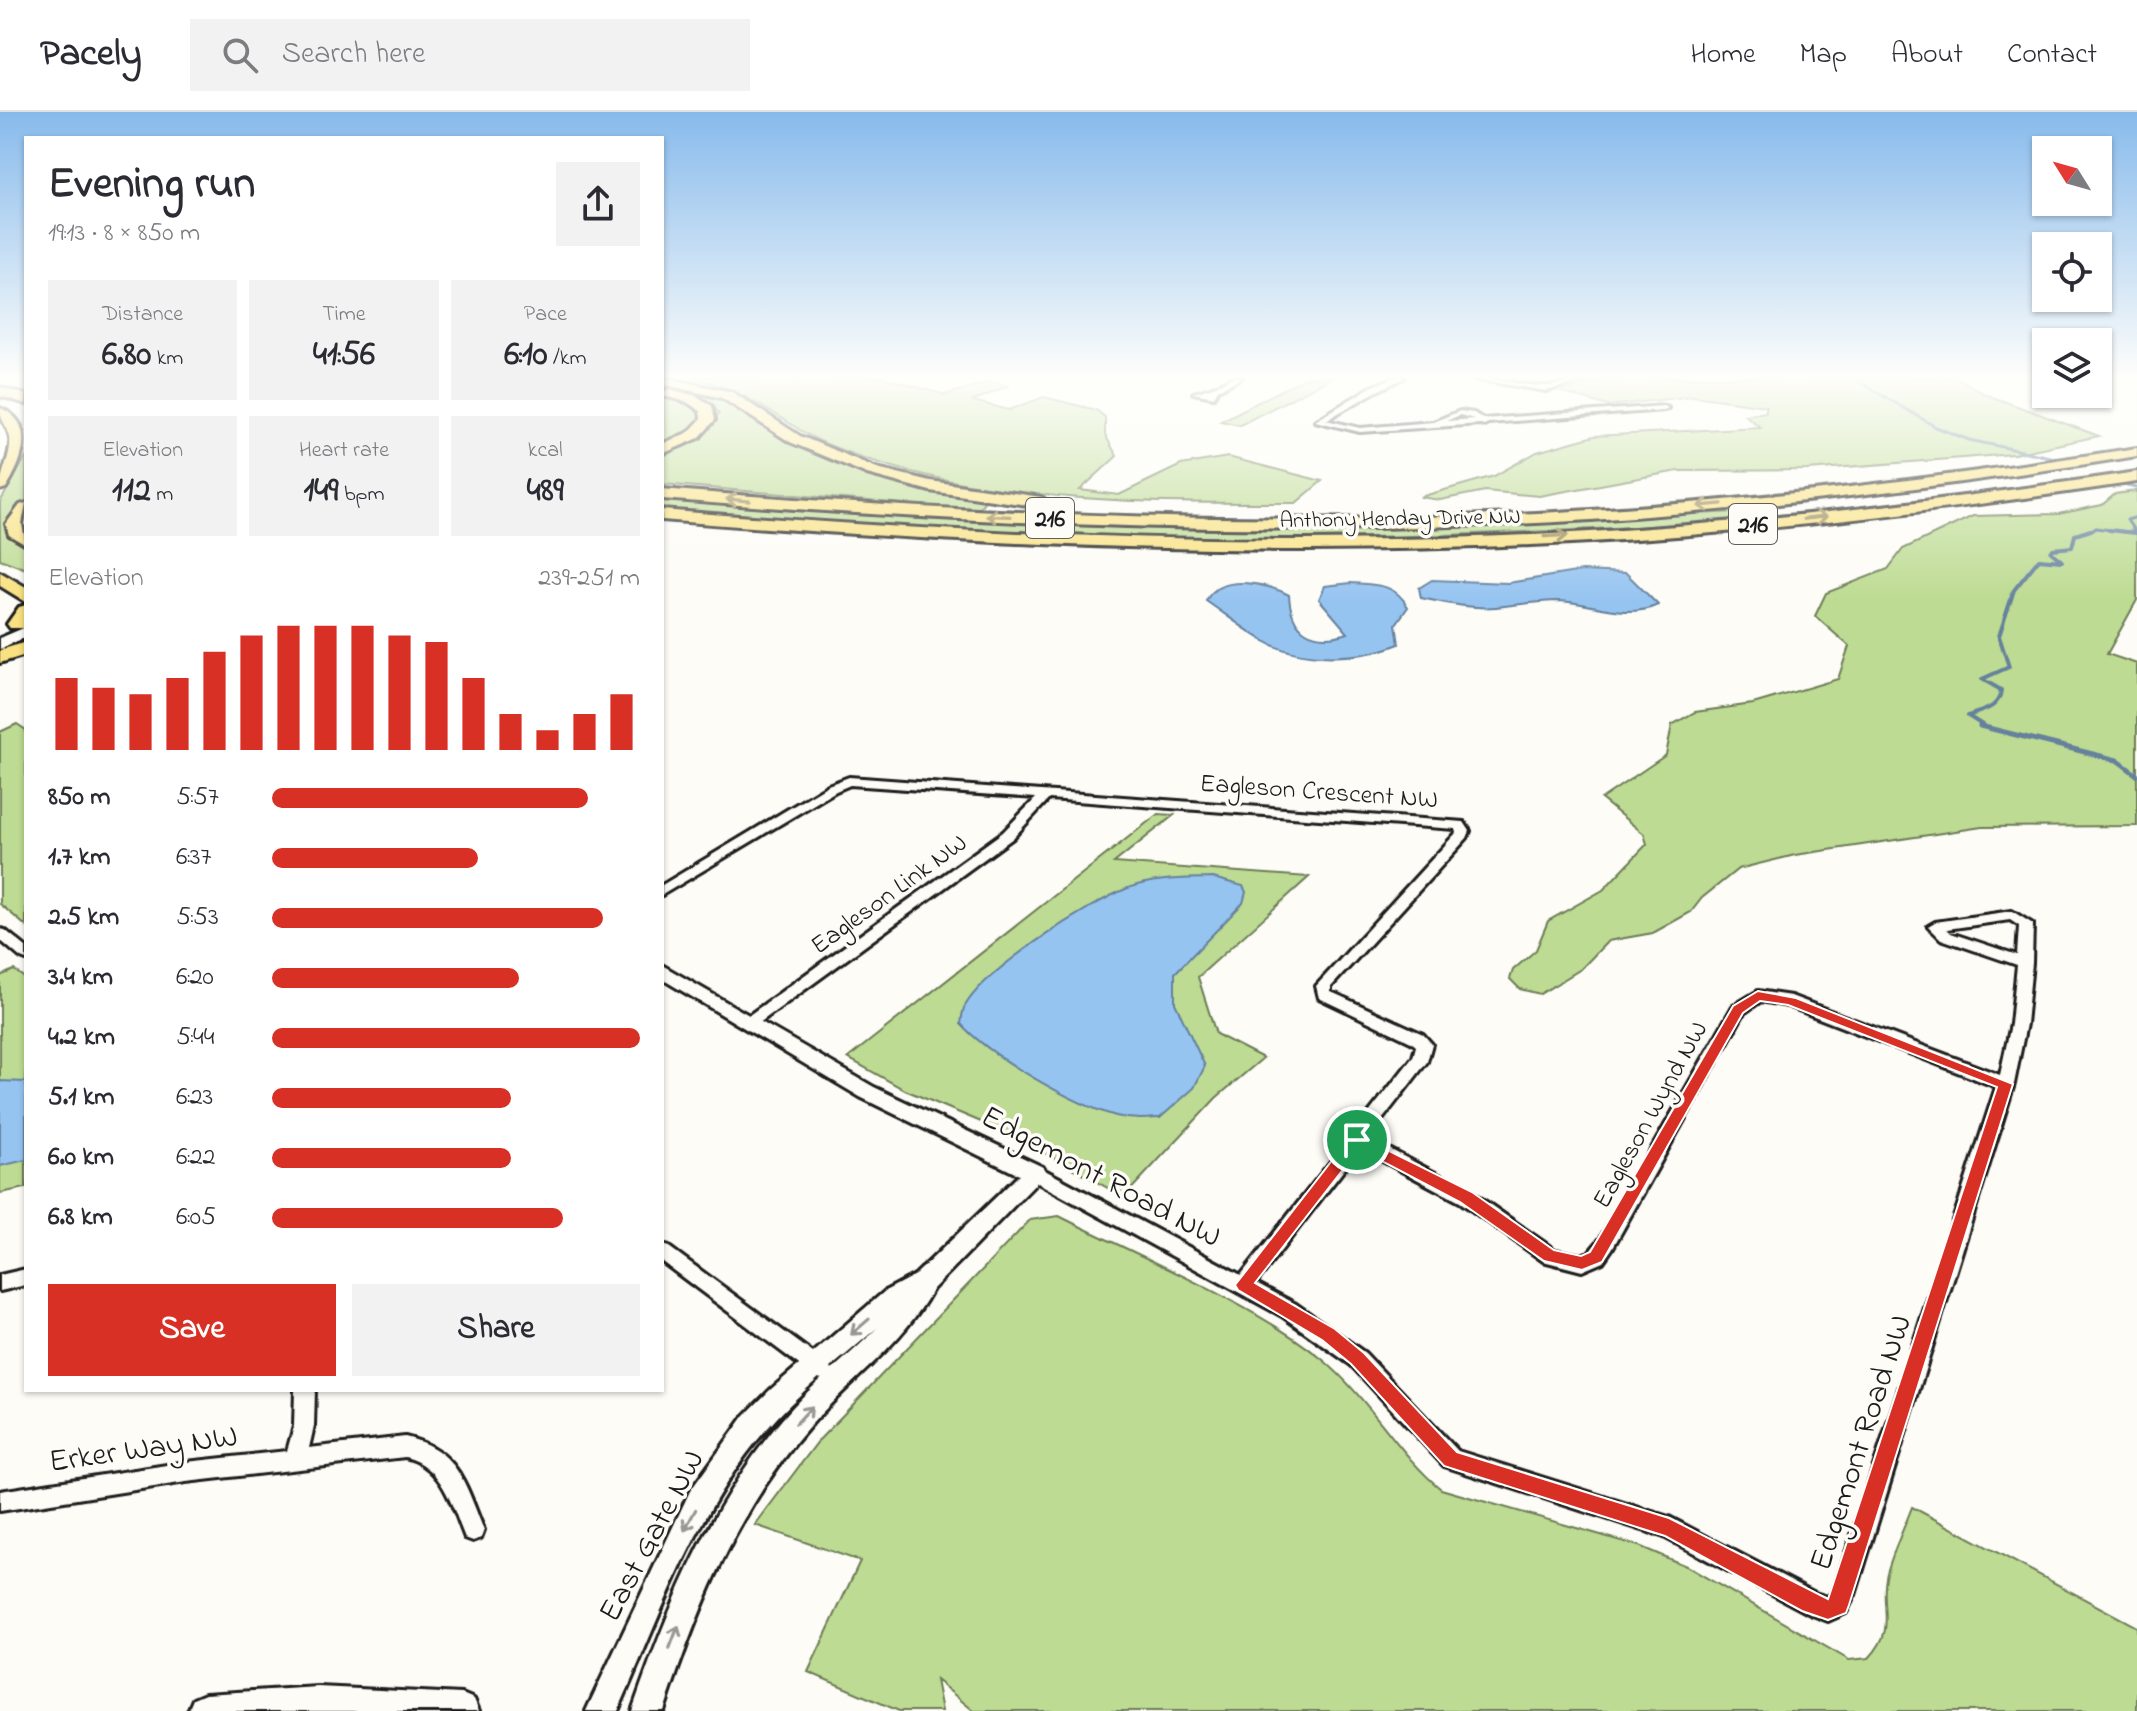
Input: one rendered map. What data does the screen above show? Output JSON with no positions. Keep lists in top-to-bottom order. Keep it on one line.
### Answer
{"streets":{"highway":["Anthony Henday Drive NW","216"],"street":["Eagleson Crescent NW","Eagleson Link NW","Eagleson Wynd NW","Edgemont Road NW","Erker Way NW","East Gate NW"]},"crossings":[["Eagleson Crescent NW","Eagleson Link NW"],["Eagleson Crescent NW","Eagleson Wynd NW"],["Eagleson Crescent NW","Edgemont Road NW"],["Eagleson Link NW","Edgemont Road NW"],["Eagleson Wynd NW","Edgemont Road NW"],["Edgemont Road NW","East Gate NW"]],"north":"top left","page":{"header":"Pacely","search":"Search here","nav":["Home","Map","About","Contact"],"heading":["Evening run","19:13 · 8 × 850 m"],"stats":[["Distance","6.80 km"],["Time","41:56"],["Pace","6:10 /km"],["Elevation","112 m"],["Heart rate","149 bpm"],["kcal","489"]],"chart":["Elevation","239–251 m"],"list":[{"name":"850 m","note":"5:57"},{"name":"1.7 km","note":"6:37"},{"name":"2.5 km","note":"5:53"},{"name":"3.4 km","note":"6:20"},{"name":"4.2 km","note":"5:44"},{"name":"5.1 km","note":"6:23"},{"name":"6.0 km","note":"6:22"},{"name":"6.8 km","note":"6:05"}],"buttons":["Save","Share"]}}
